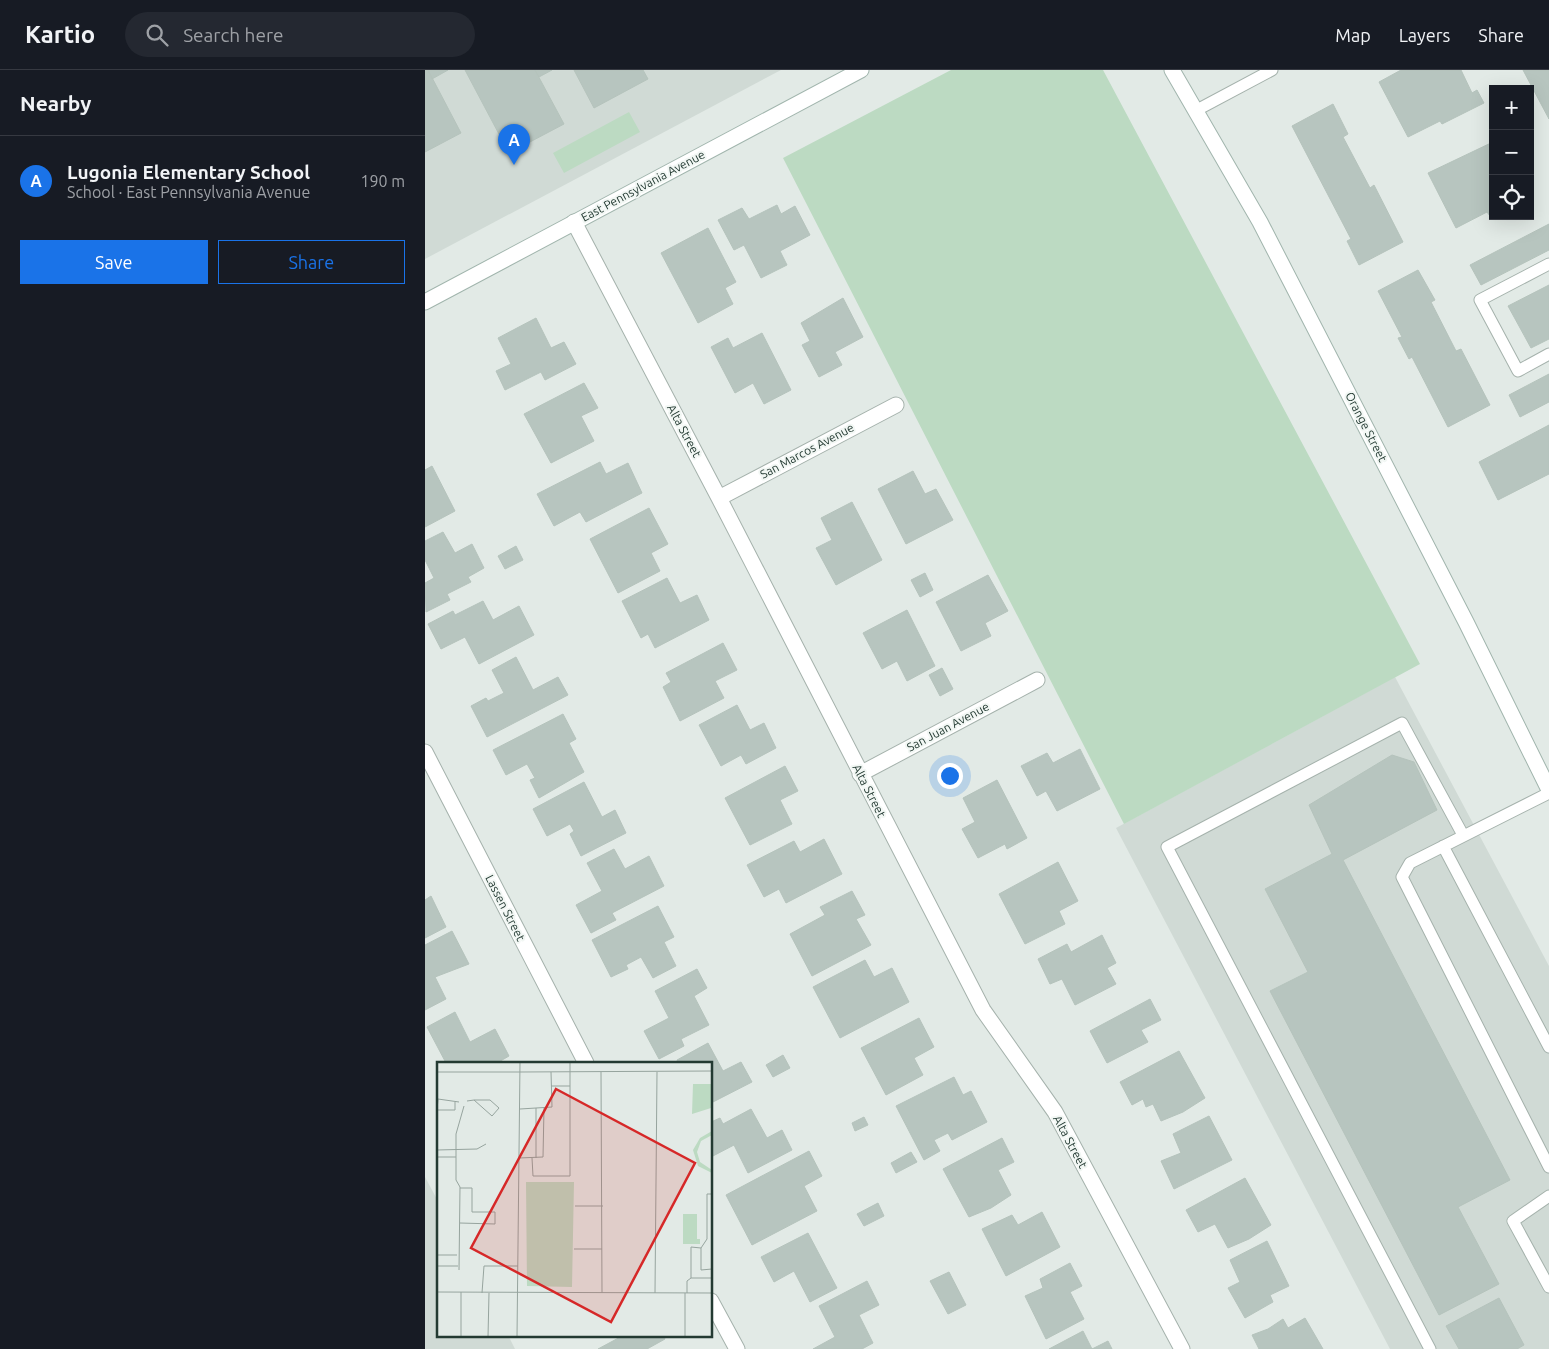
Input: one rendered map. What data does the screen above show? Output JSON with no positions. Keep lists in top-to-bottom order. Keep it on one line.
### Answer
{"streets":{"street":["East Pennsylvania Avenue","Orange Street","Alta Street","San Marcos Avenue","San Juan Avenue","Lassen Street"]},"crossings":[["East Pennsylvania Avenue","Alta Street"],["Alta Street","San Marcos Avenue"],["Alta Street","San Juan Avenue"]],"page":{"header":"Kartio","search":"Search here","nav":["Map","Layers","Share"],"heading":"Nearby","map_buttons":["+","−"],"pins":"A","list":[{"mark":"A","name":"Lugonia Elementary School","note":"School · East Pennsylvania Avenue","value":"190 m"}],"buttons":["Save","Share"]}}
